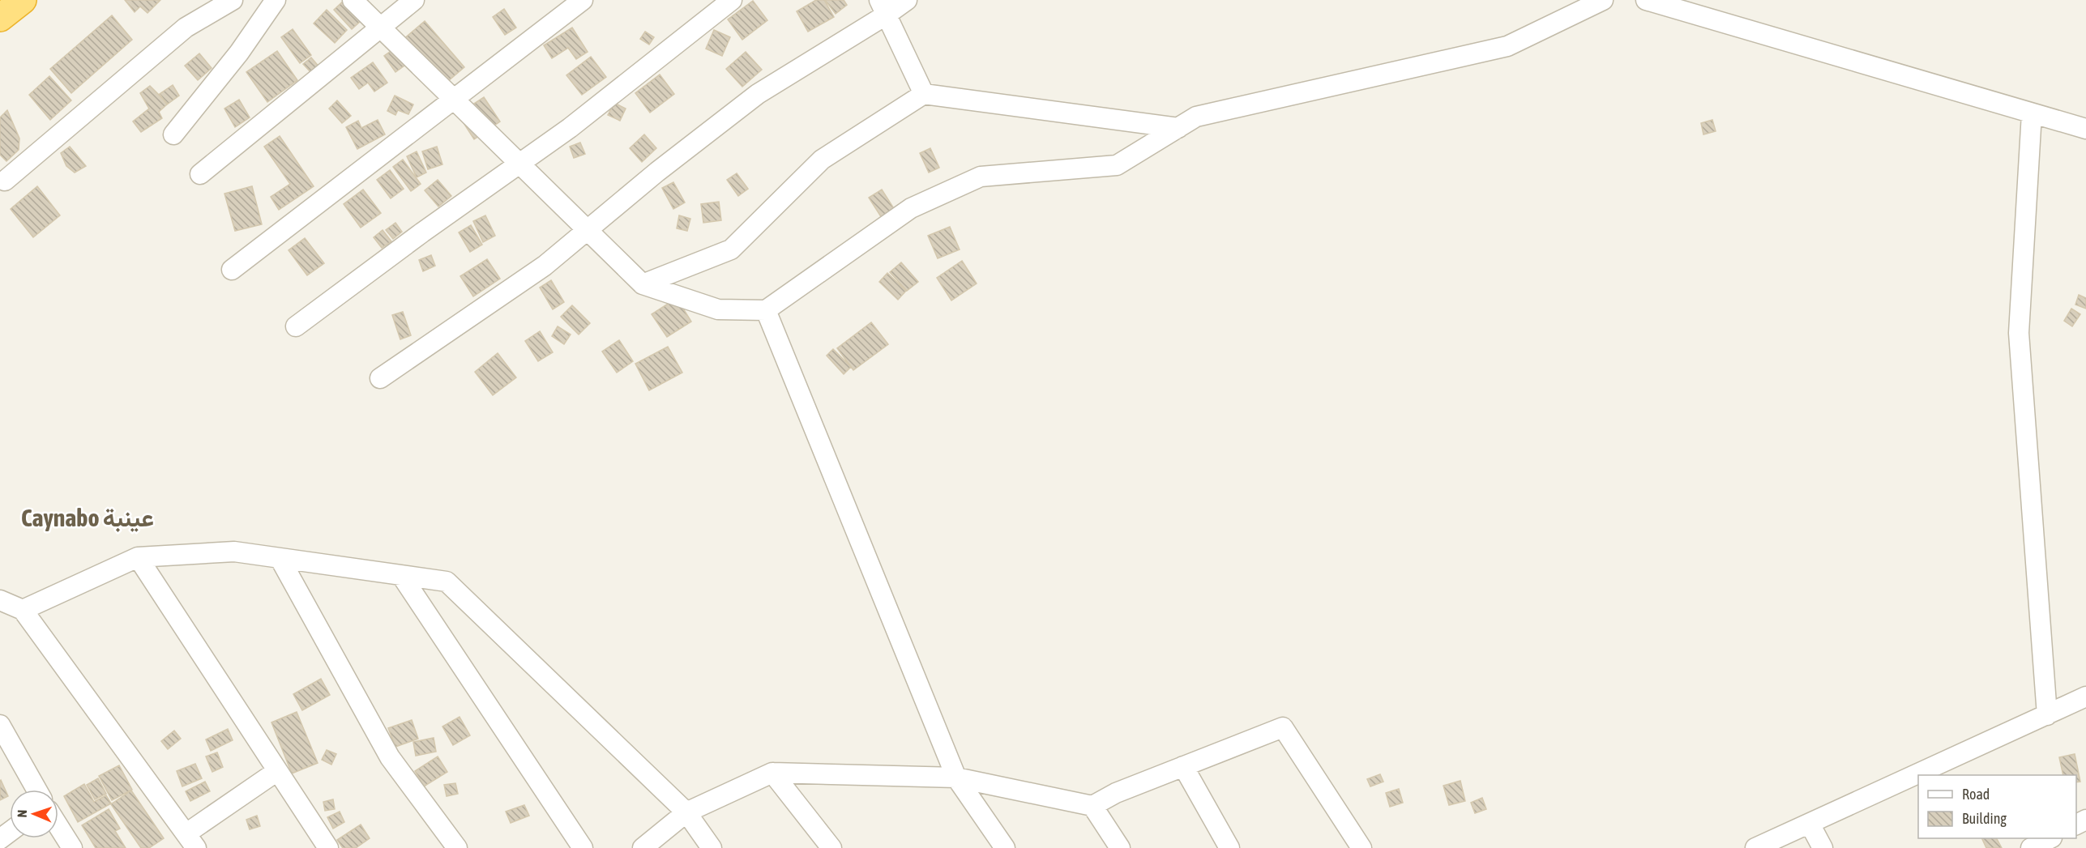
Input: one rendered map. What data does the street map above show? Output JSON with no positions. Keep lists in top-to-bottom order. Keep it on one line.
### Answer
{"districts":["Caynabo عينبة"],"legend":["Road","Building"],"north":"left"}
